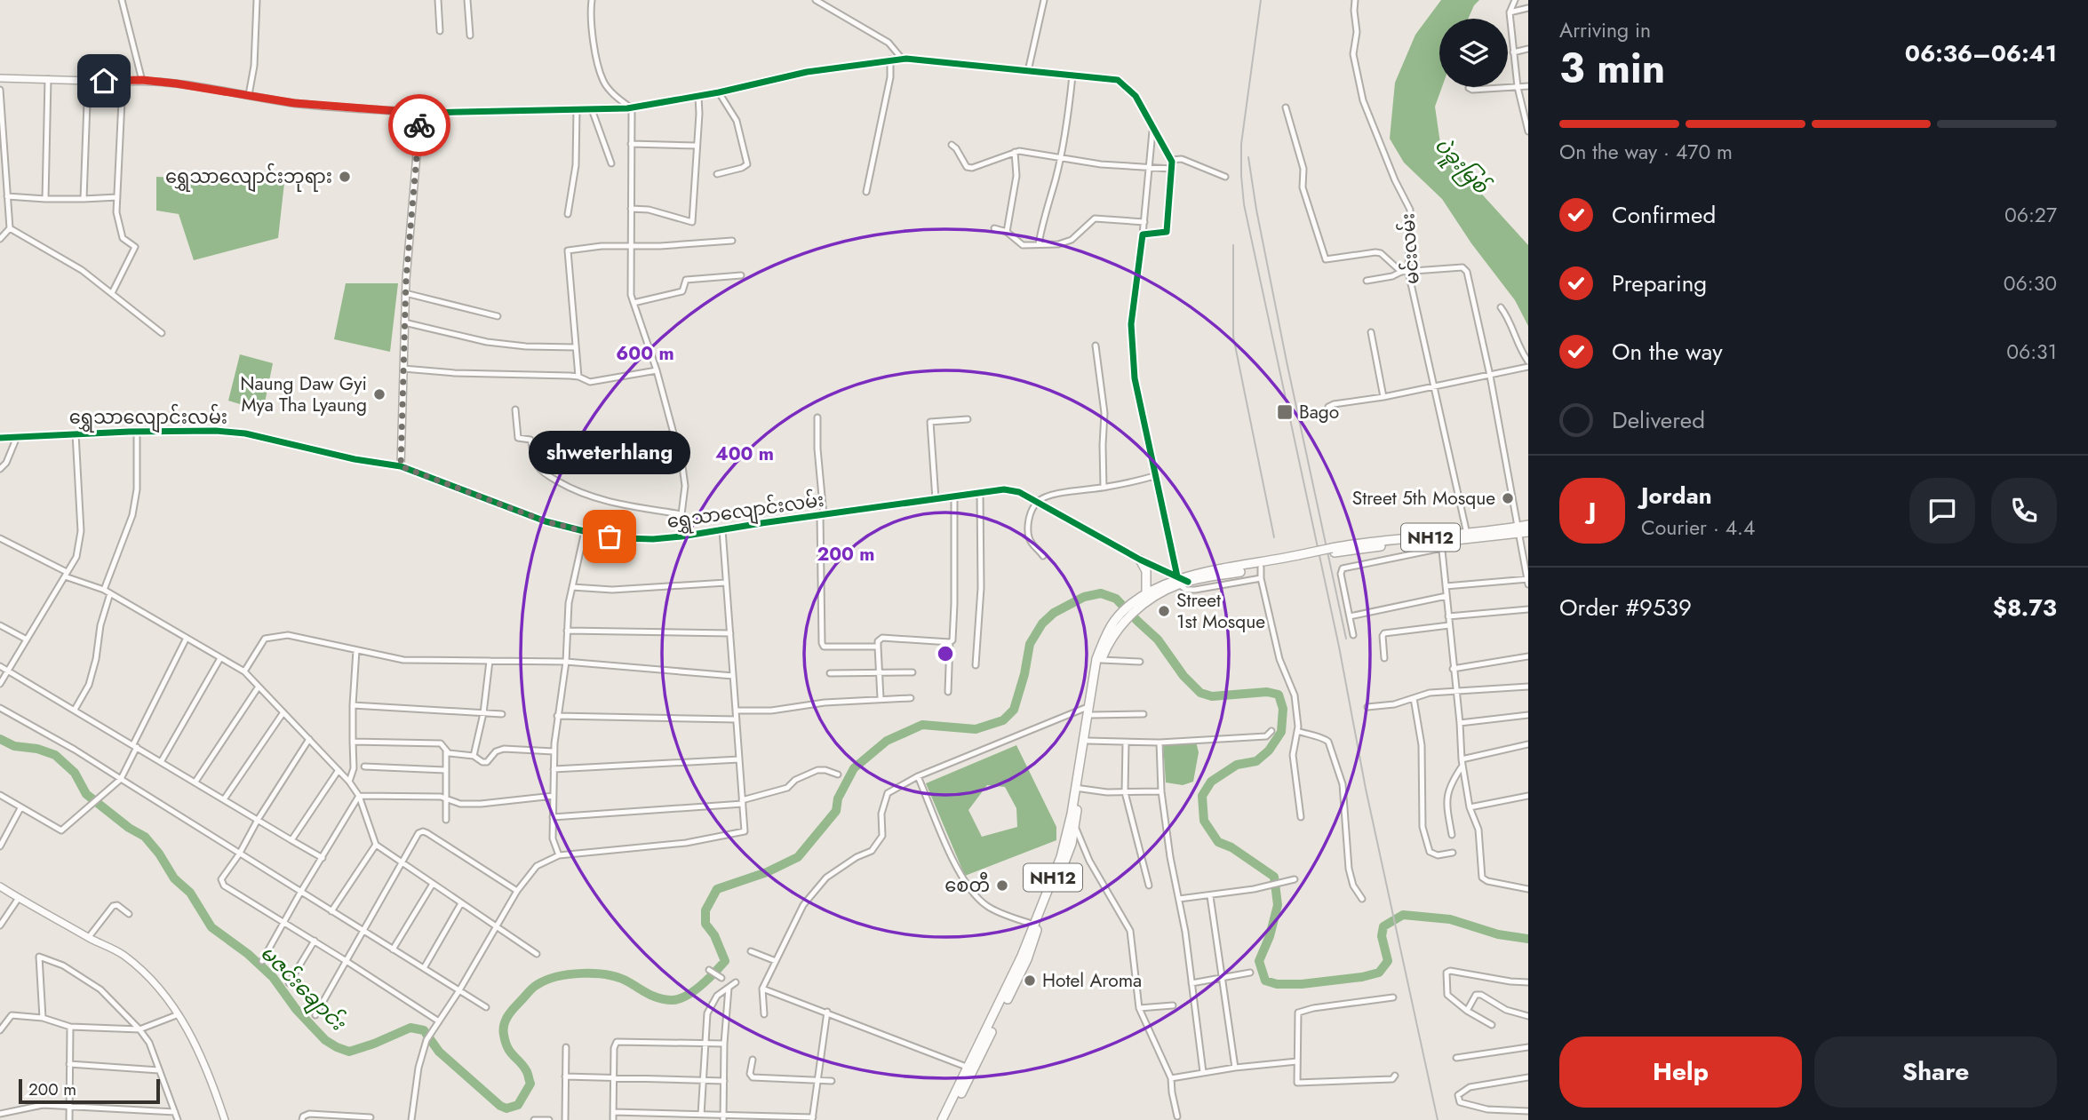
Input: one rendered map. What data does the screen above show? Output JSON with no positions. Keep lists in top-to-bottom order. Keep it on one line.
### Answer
{"streets":{"highway":["NH12"],"street":["မင်းလမ်း","ရွှေသာလျောင်းလမ်း"]},"crossings":[["မင်းလမ်း","NH12"],["ရွှေသာလျောင်းလမ်း","NH12"]],"water":["ပဲခူးမြစ်","မဇင်းချောင်း"],"places":{"other":["ရွှေသာလျောင်းဘုရား","Naung Daw Gyi Mya Tha Lyaung","Street 5th Mosque","shweterhlang","Street 1st Mosque","စေတီ","Hotel Aroma"],"transit":["Bago"]},"scale_bar":"200 m","page":{"heading":["3 min","Arriving in","06:36–06:41"],"panel":["Jordan","Courier · 4.4","Order #9539","$8.73"],"bar":"On the way · 470 m","list":[["Confirmed","06:27"],["Preparing","06:30"],["On the way","06:31"],"Delivered"],"bubble":"shweterhlang","round":"J","buttons":["Help","Share"],"scale":"200 m"},"rings":["600 m","400 m","200 m"]}
